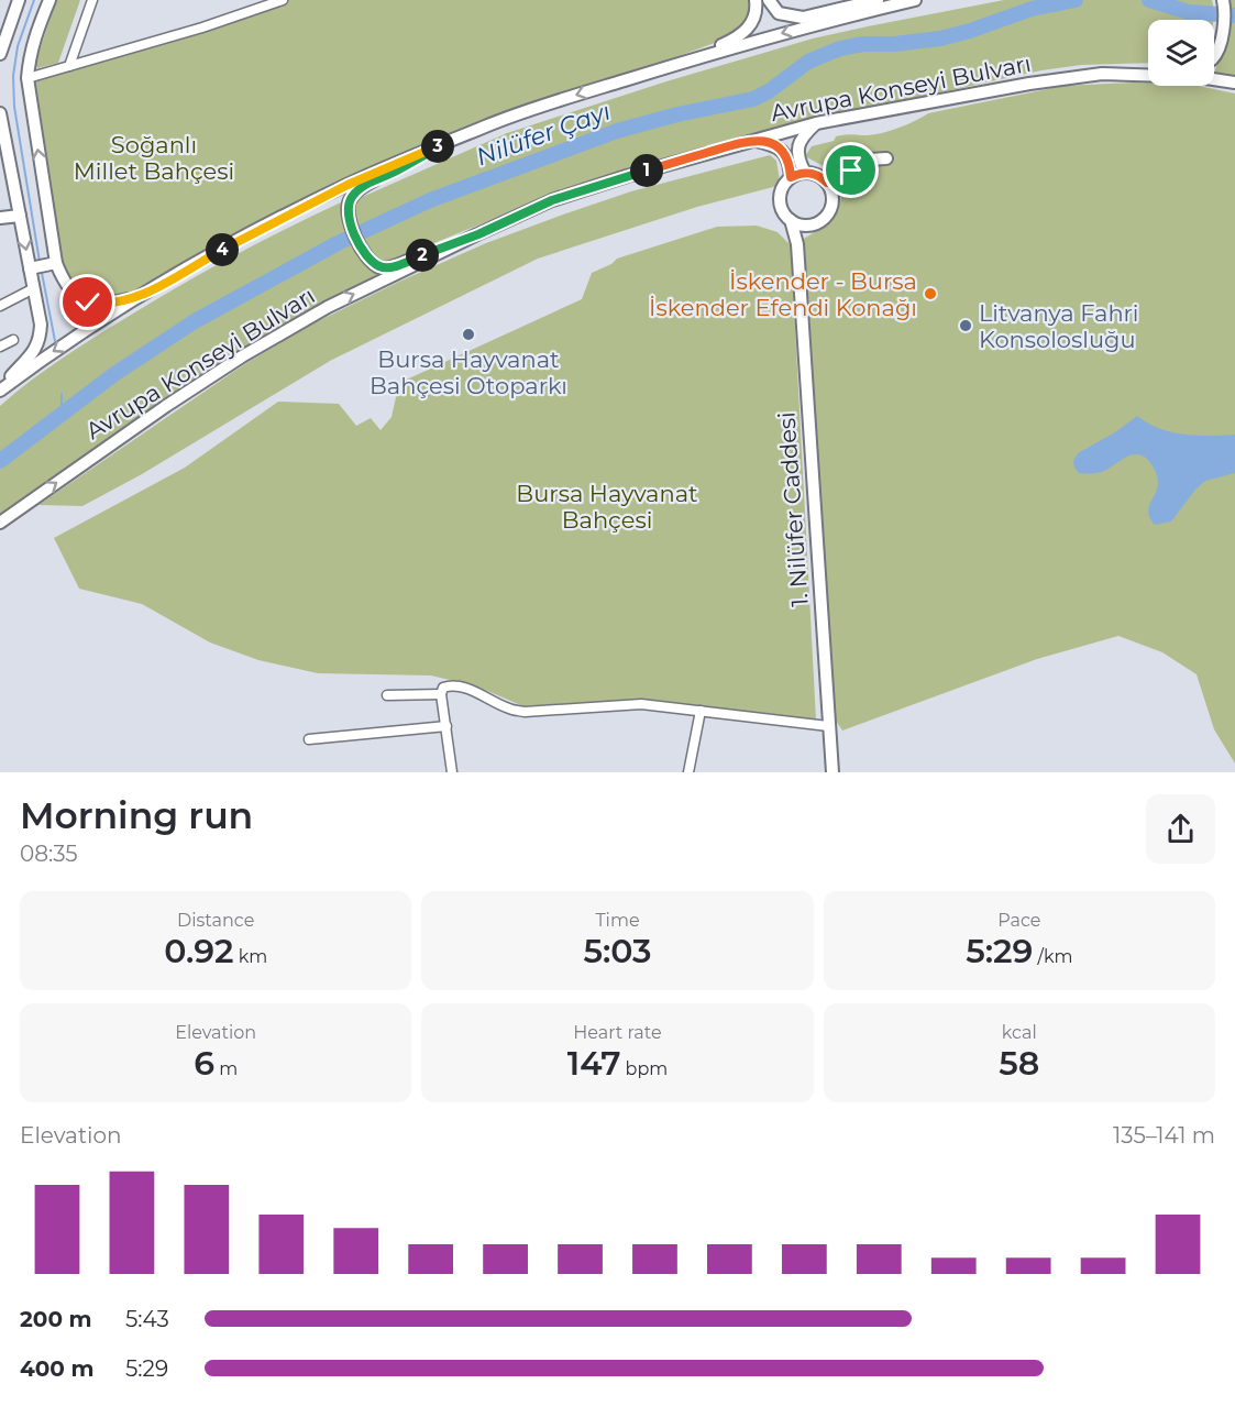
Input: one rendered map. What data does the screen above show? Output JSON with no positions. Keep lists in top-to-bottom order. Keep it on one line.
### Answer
{"streets":{"main road":["Avrupa Konseyi Bulvarı","1. Nilüfer Caddesi"]},"water":["Nilüfer Çayı"],"parks":["Soğanlı Millet Bahçesi","Bursa Hayvanat Bahçesi"],"places":["İskender - Bursa İskender Efendi Konağı","Litvanya Fahri Konsolosluğu","Bursa Hayvanat Bahçesi Otoparkı"],"page":{"pins":["3","1","4","2"],"heading":["Morning run","08:35"],"stats":[["Distance","0.92 km"],["Time","5:03"],["Pace","5:29 /km"],["Elevation","6 m"],["Heart rate","147 bpm"],["kcal","58"]],"chart":["Elevation","135–141 m"],"list":[{"name":"200 m","note":"5:43"},{"name":"400 m","note":"5:29"}]}}
